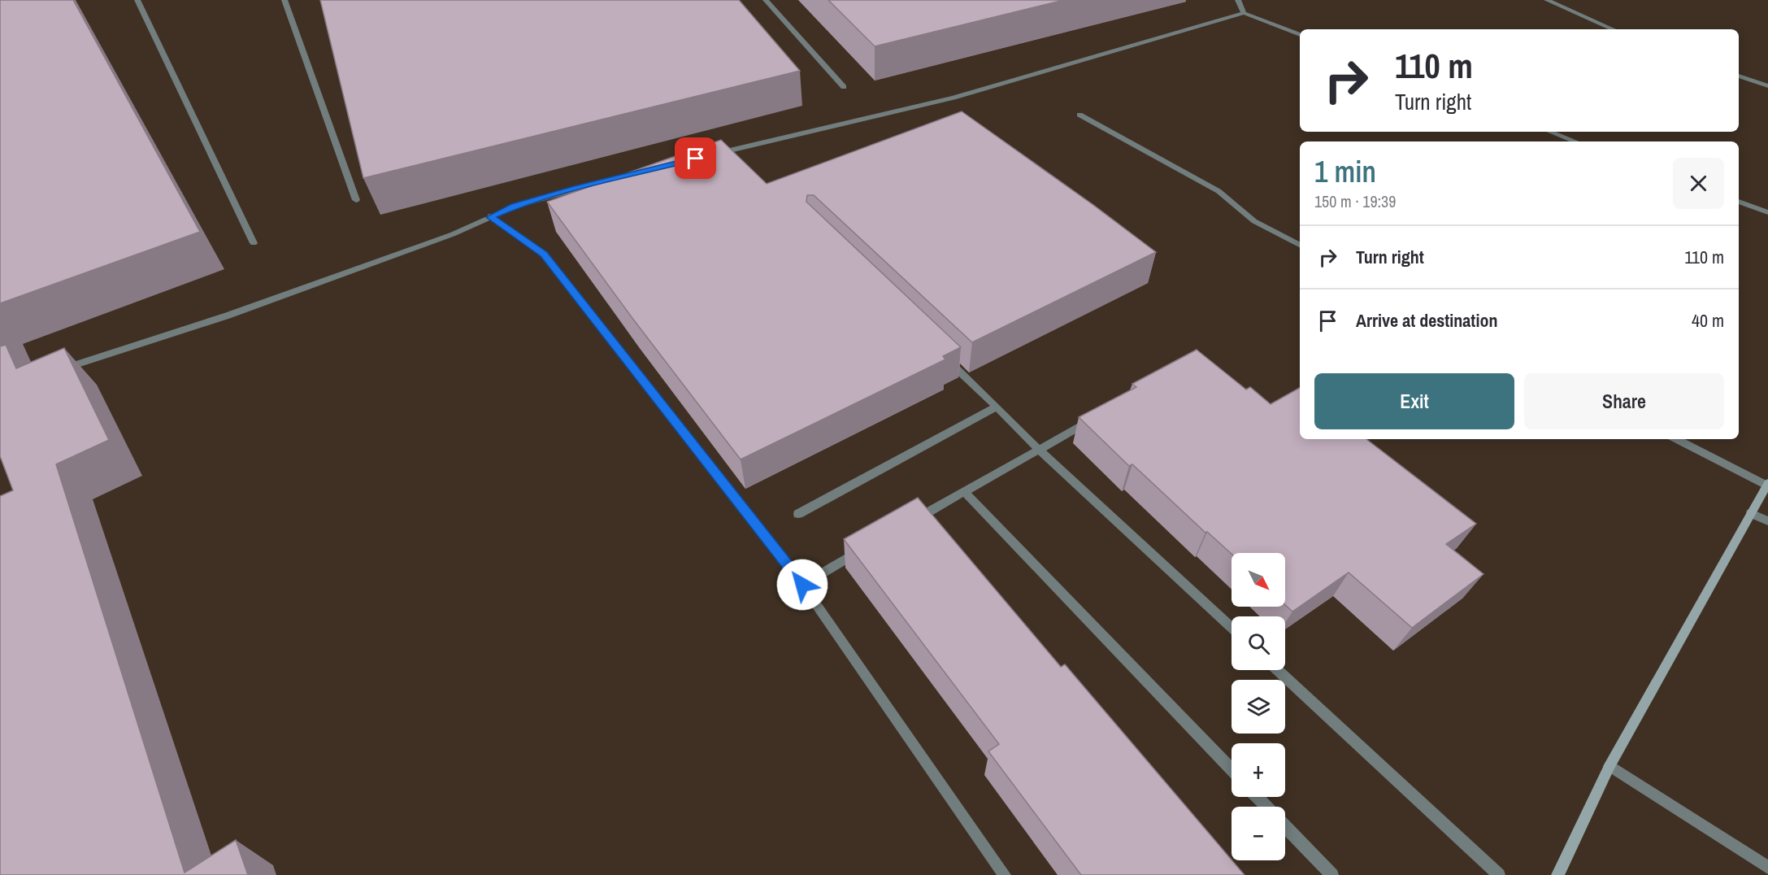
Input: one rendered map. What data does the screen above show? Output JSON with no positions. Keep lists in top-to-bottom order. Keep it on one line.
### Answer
{"north":"bottom right","page":{"turn":["110 m","Turn right"],"heading":["1 min","150 m · 19:39"],"list":[{"name":"Turn right","value":"110 m"},{"name":"Arrive at destination","value":"40 m"}],"buttons":["Exit","Share"],"map_buttons":["+","−"]}}
